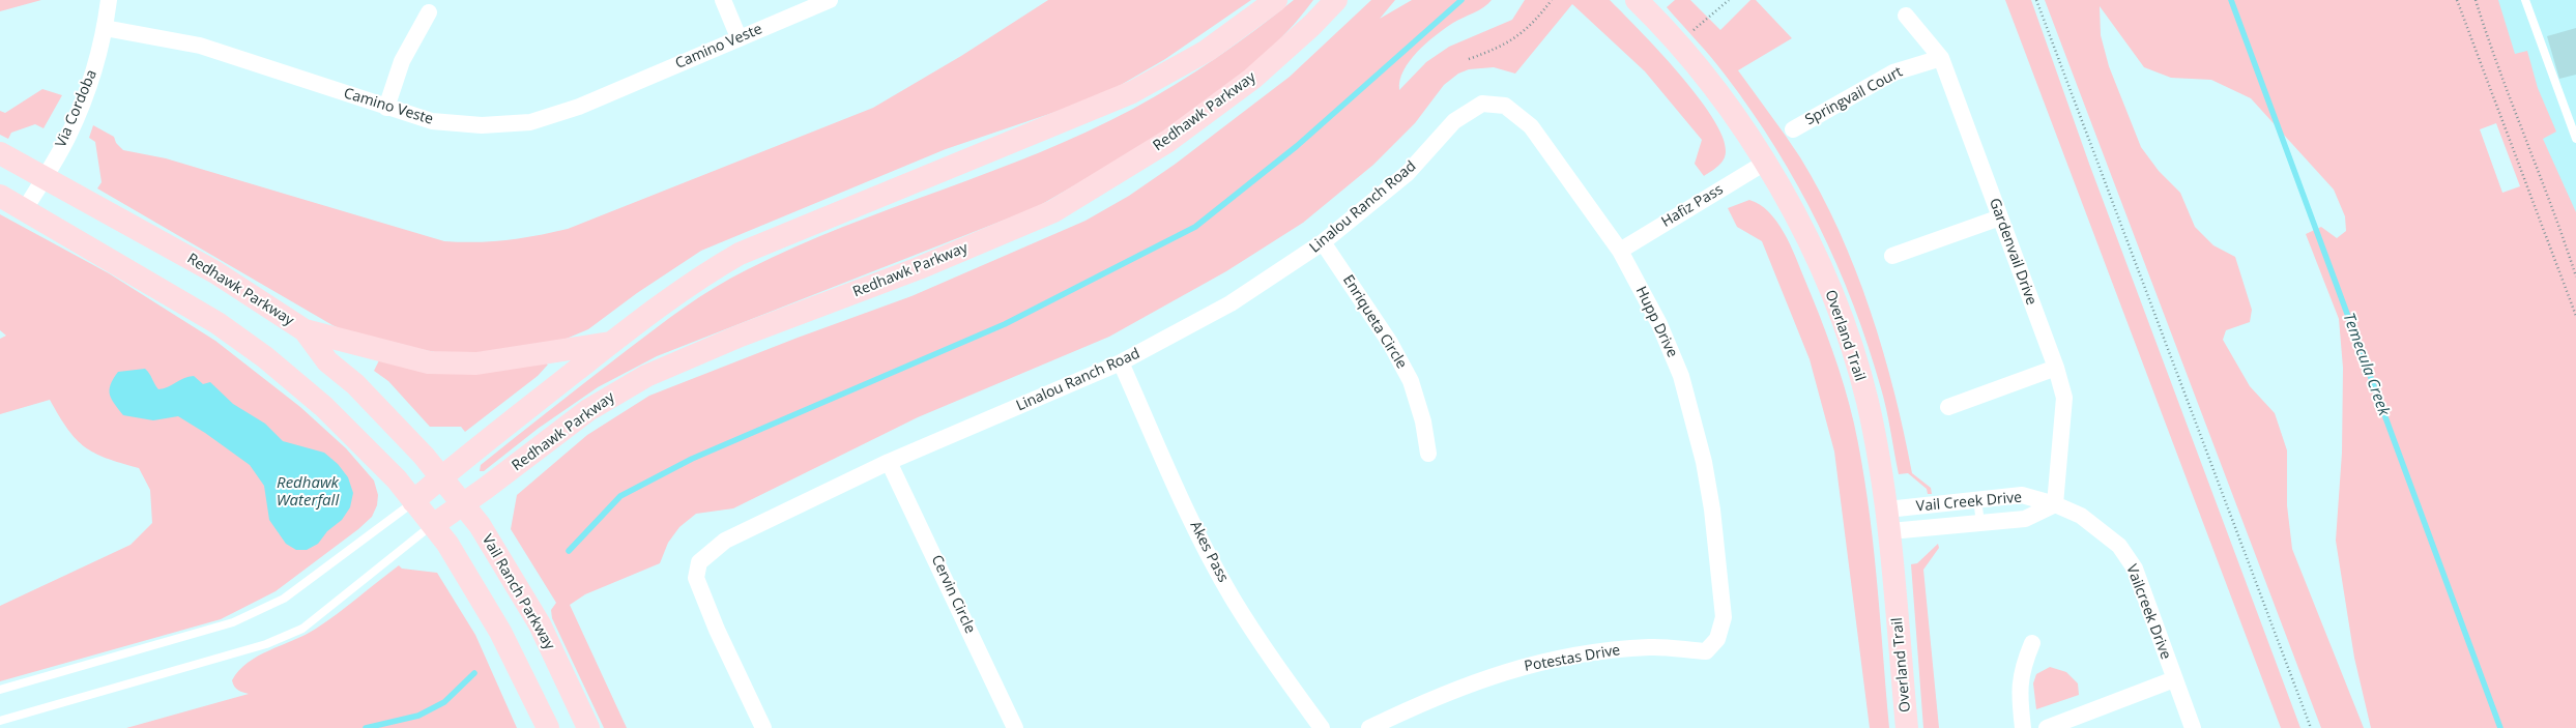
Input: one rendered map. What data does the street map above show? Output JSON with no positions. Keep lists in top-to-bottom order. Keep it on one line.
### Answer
{"streets":{"main road":["Redhawk Parkway","Overland Trail","Vail Ranch Parkway"],"street":["Camino Veste","Springvail Court","Via Cordoba","Hafiz Pass","Linalou Ranch Road","Gardenvail Drive","Enriqueta Circle","Hupp Drive","Vail Creek Drive","Akes Pass","Cervin Circle","Vailcreek Drive","Potestas Drive"]},"crossings":[["Camino Veste","Via Cordoba"],["Springvail Court","Gardenvail Drive"],["Via Cordoba","Redhawk Parkway"],["Redhawk Parkway","Vail Ranch Parkway"],["Hafiz Pass","Hupp Drive"],["Hafiz Pass","Overland Trail"],["Linalou Ranch Road","Enriqueta Circle"],["Linalou Ranch Road","Hupp Drive"],["Linalou Ranch Road","Akes Pass"],["Linalou Ranch Road","Cervin Circle"],["Gardenvail Drive","Vail Creek Drive"],["Gardenvail Drive","Vailcreek Drive"],["Hupp Drive","Potestas Drive"],["Overland Trail","Vail Creek Drive"],["Vail Creek Drive","Vailcreek Drive"]],"water":["Temecula Creek","Redhawk Waterfall"]}
